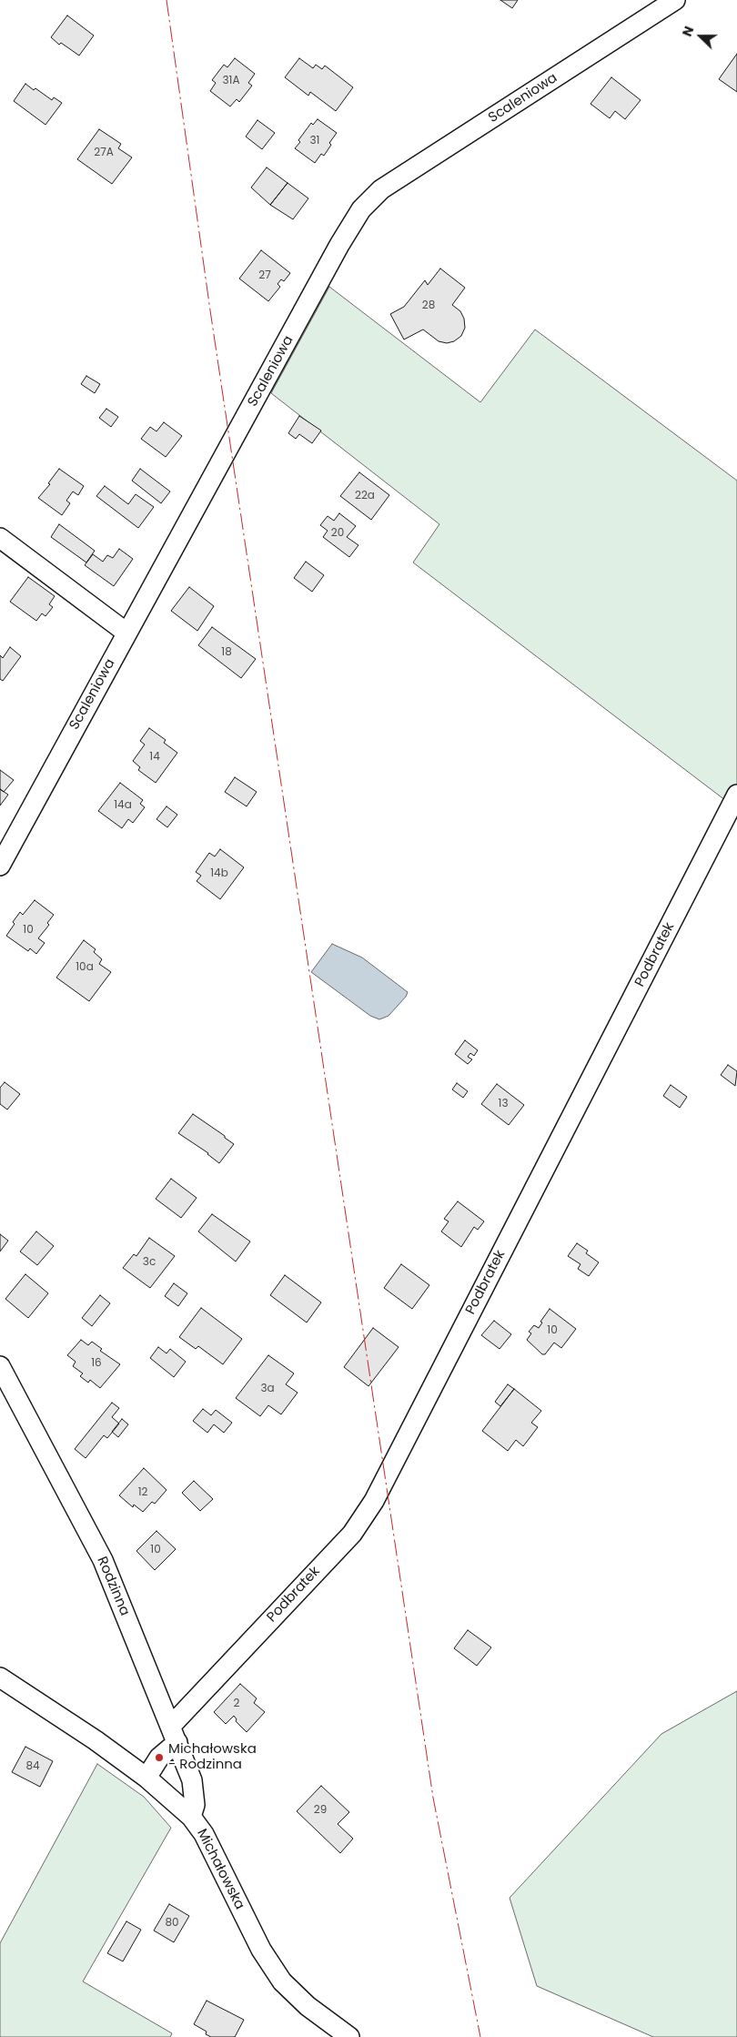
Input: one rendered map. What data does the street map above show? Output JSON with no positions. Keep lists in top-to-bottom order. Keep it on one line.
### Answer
{"streets":{"street":["Scaleniowa","Podbratek","Rodzinna","Michałowska"]},"crossings":[["Podbratek","Rodzinna"],["Podbratek","Michałowska"],["Rodzinna","Michałowska"]],"places":["Michałowska - Rodzinna"],"house_numbers":["31A","31","27A","27","28","22a","20","18","14","14a","14b","10","10a","13","3c","10","16","3a","12","10","2","84","29","80"],"north":"left"}
